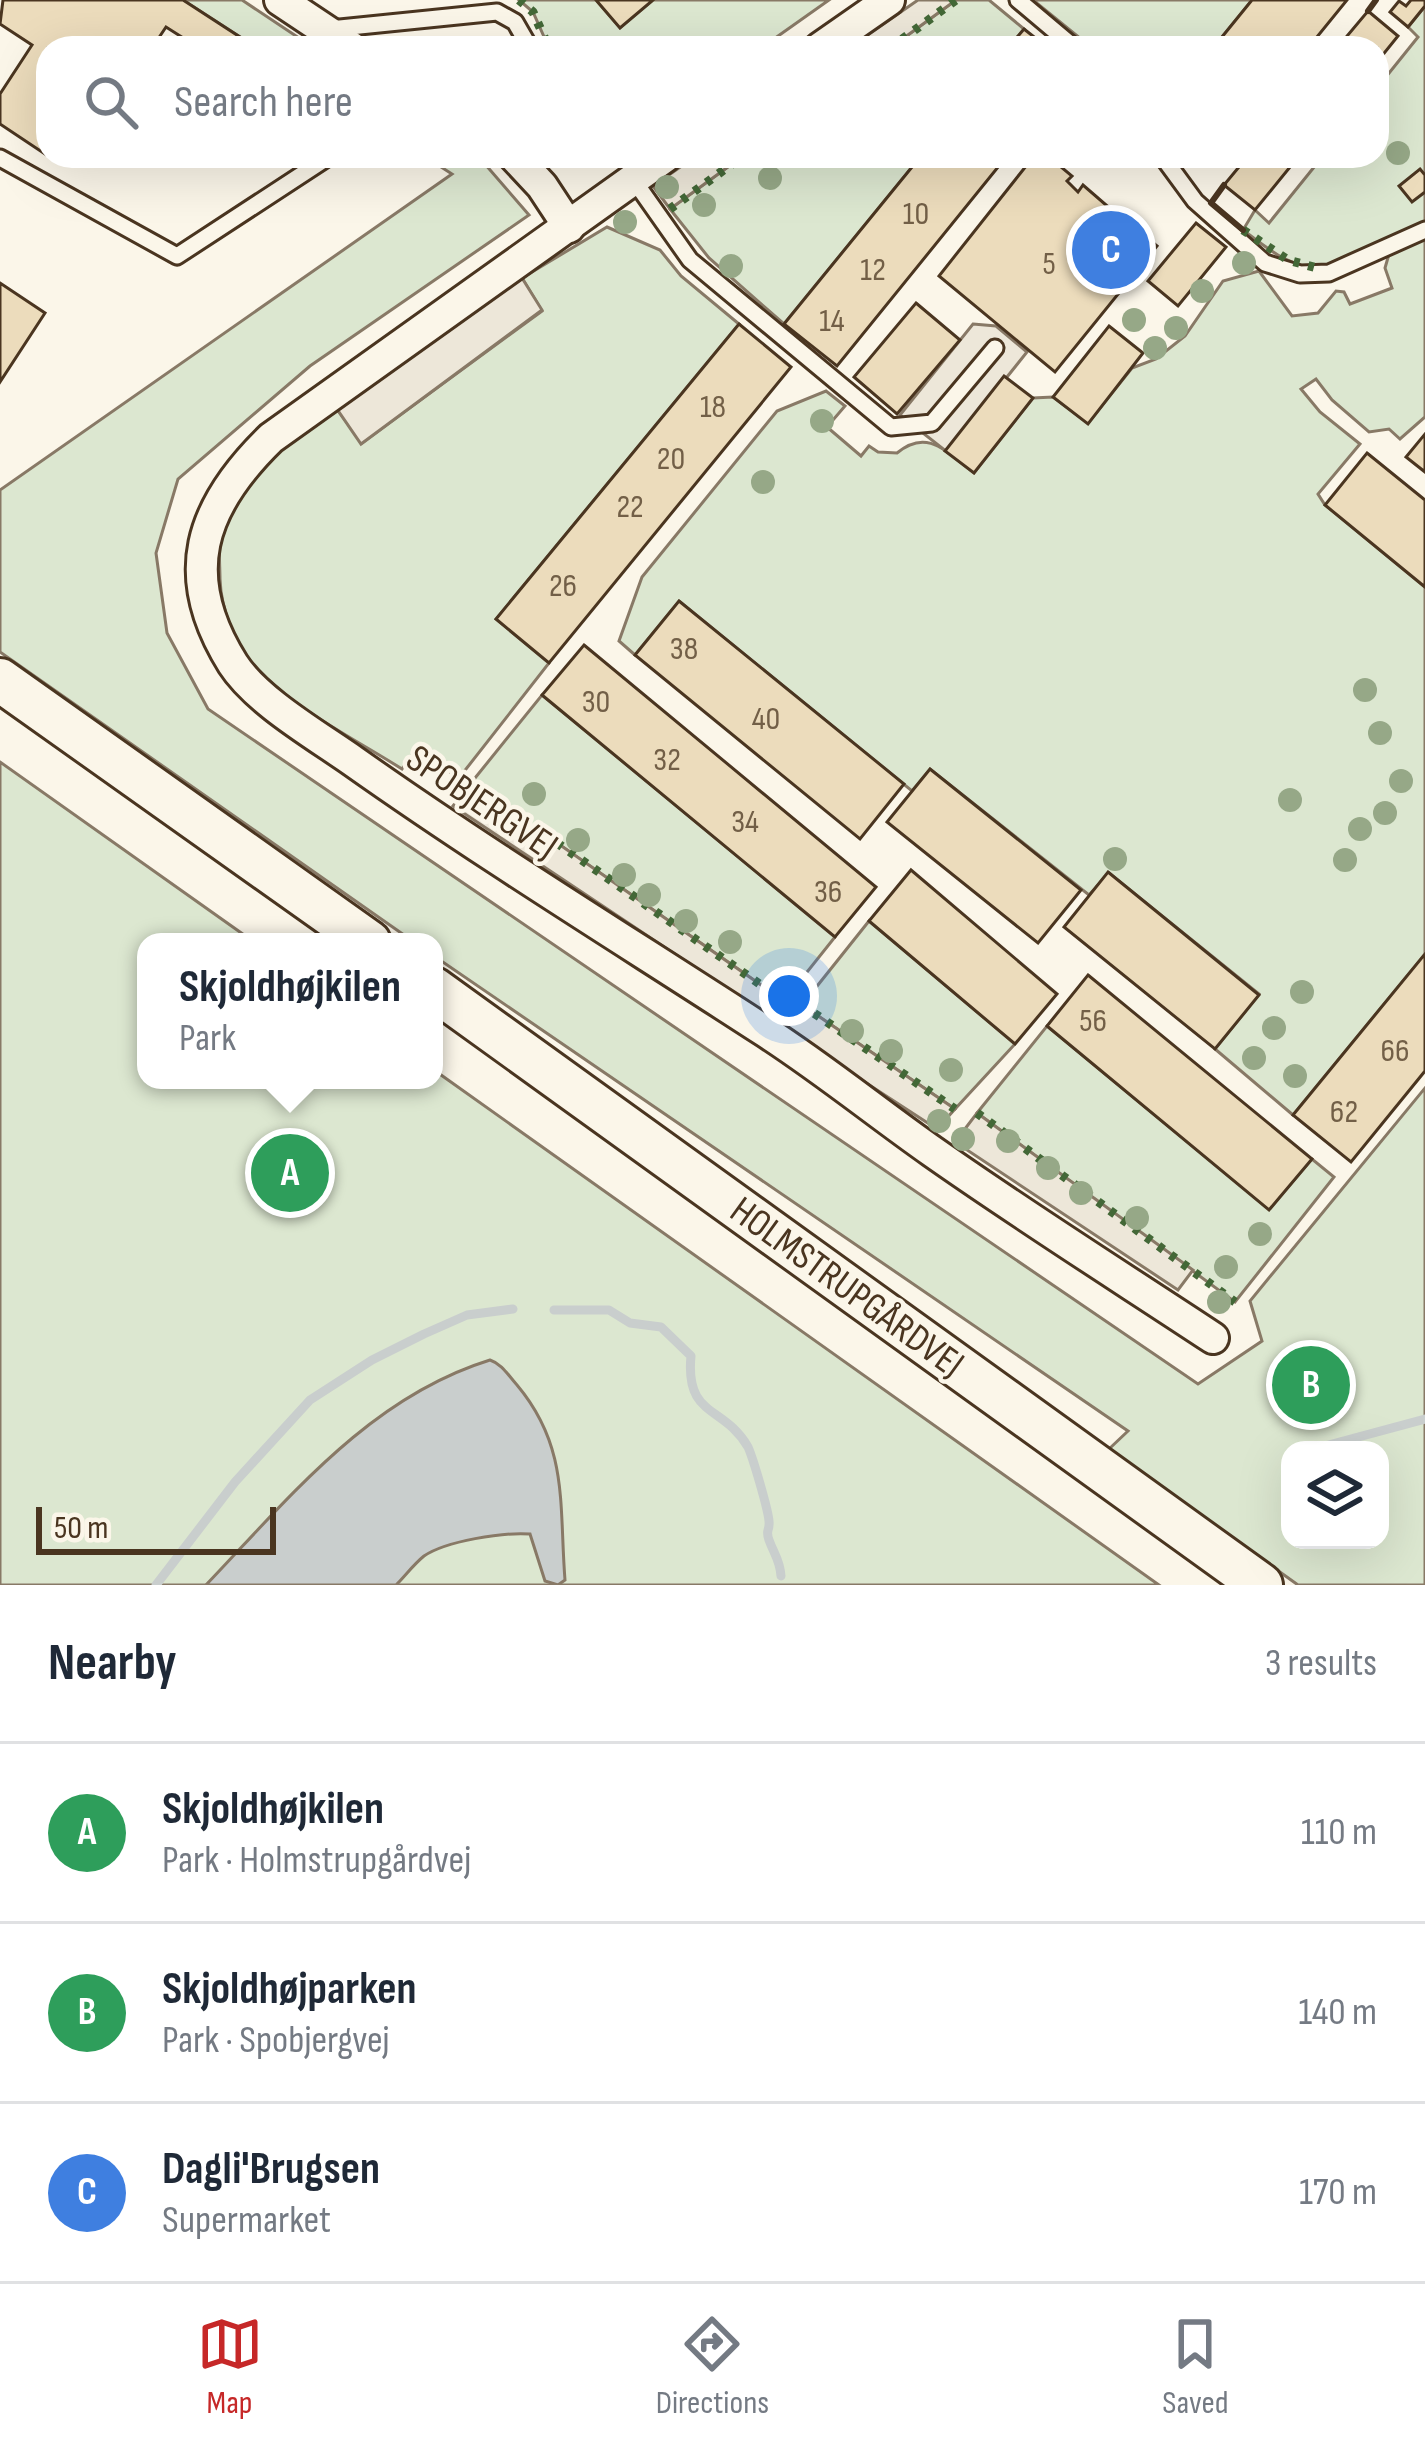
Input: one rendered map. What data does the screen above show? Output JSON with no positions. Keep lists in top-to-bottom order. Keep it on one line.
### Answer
{"streets":{"street":["SPOBJERGVEJ","HOLMSTRUPGÅRDVEJ"]},"house_numbers":["10","5","12","14","18","20","22","26","38","30","40","32","34","36","56","66","62"],"scale_bar":"50 m","page":{"search":"Search here","pins":["C","A","B"],"popup":["Skjoldhøjkilen","Park"],"scale":"50 m","heading":["Nearby","3 results"],"list":[{"mark":"A","name":"Skjoldhøjkilen","note":"Park · Holmstrupgårdvej","value":"110 m"},{"mark":"B","name":"Skjoldhøjparken","note":"Park · Spobjergvej","value":"140 m"},{"mark":"C","name":"Dagli'Brugsen","note":"Supermarket","value":"170 m"}],"nav":["Map","Directions","Saved"]}}
